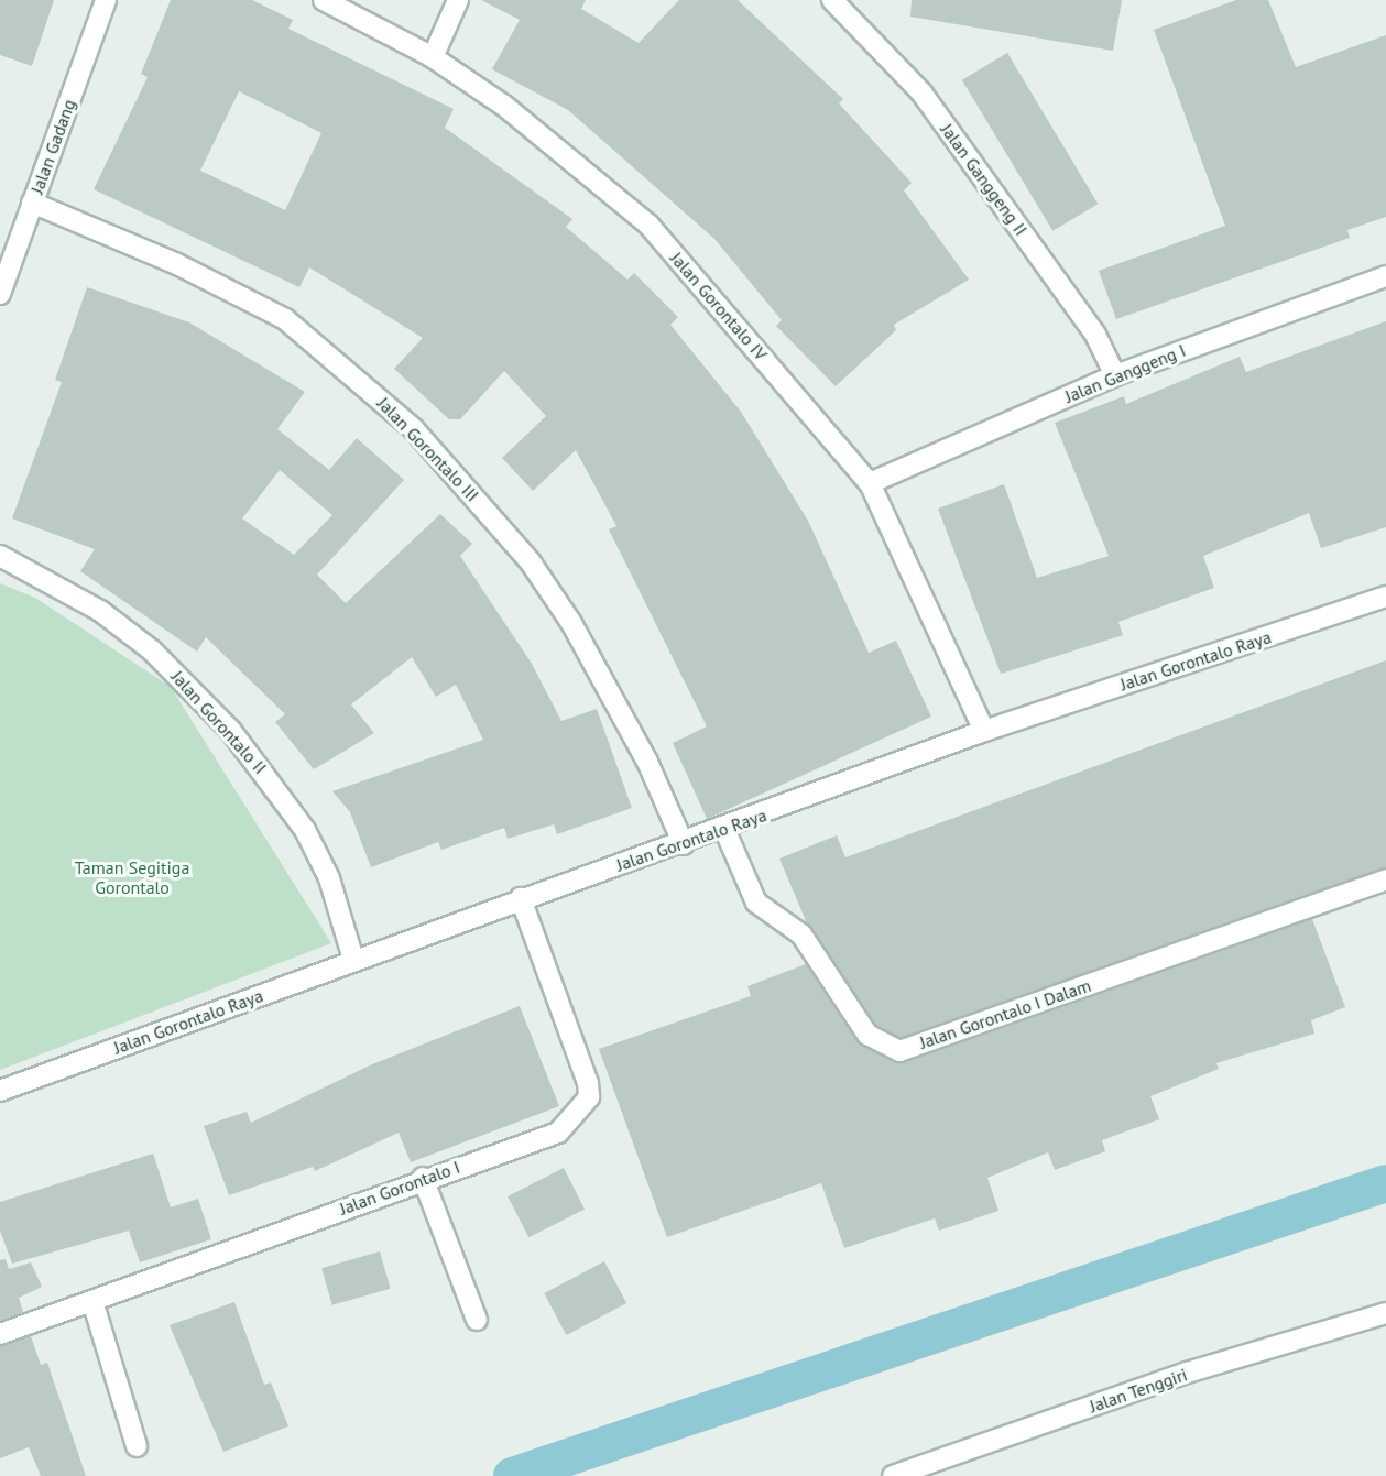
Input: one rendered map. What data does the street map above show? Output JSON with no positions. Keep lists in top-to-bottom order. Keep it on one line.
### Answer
{"streets":{"street":["Jalan Gadang","Jalan Ganggeng II","Jalan Gorontalo IV","Jalan Ganggeng I","Jalan Gorontalo III","Jalan Gorontalo Raya","Jalan Gorontalo II","Jalan Gorontalo I Dalam","Jalan Gorontalo I","Jalan Tenggiri"]},"crossings":[["Jalan Gadang","Jalan Gorontalo III"],["Jalan Ganggeng II","Jalan Ganggeng I"],["Jalan Gorontalo IV","Jalan Ganggeng I"],["Jalan Gorontalo IV","Jalan Gorontalo Raya"],["Jalan Gorontalo III","Jalan Gorontalo Raya"],["Jalan Gorontalo Raya","Jalan Gorontalo II"],["Jalan Gorontalo Raya","Jalan Gorontalo I Dalam"],["Jalan Gorontalo Raya","Jalan Gorontalo I"]],"parks":["Taman Segitiga Gorontalo"]}
